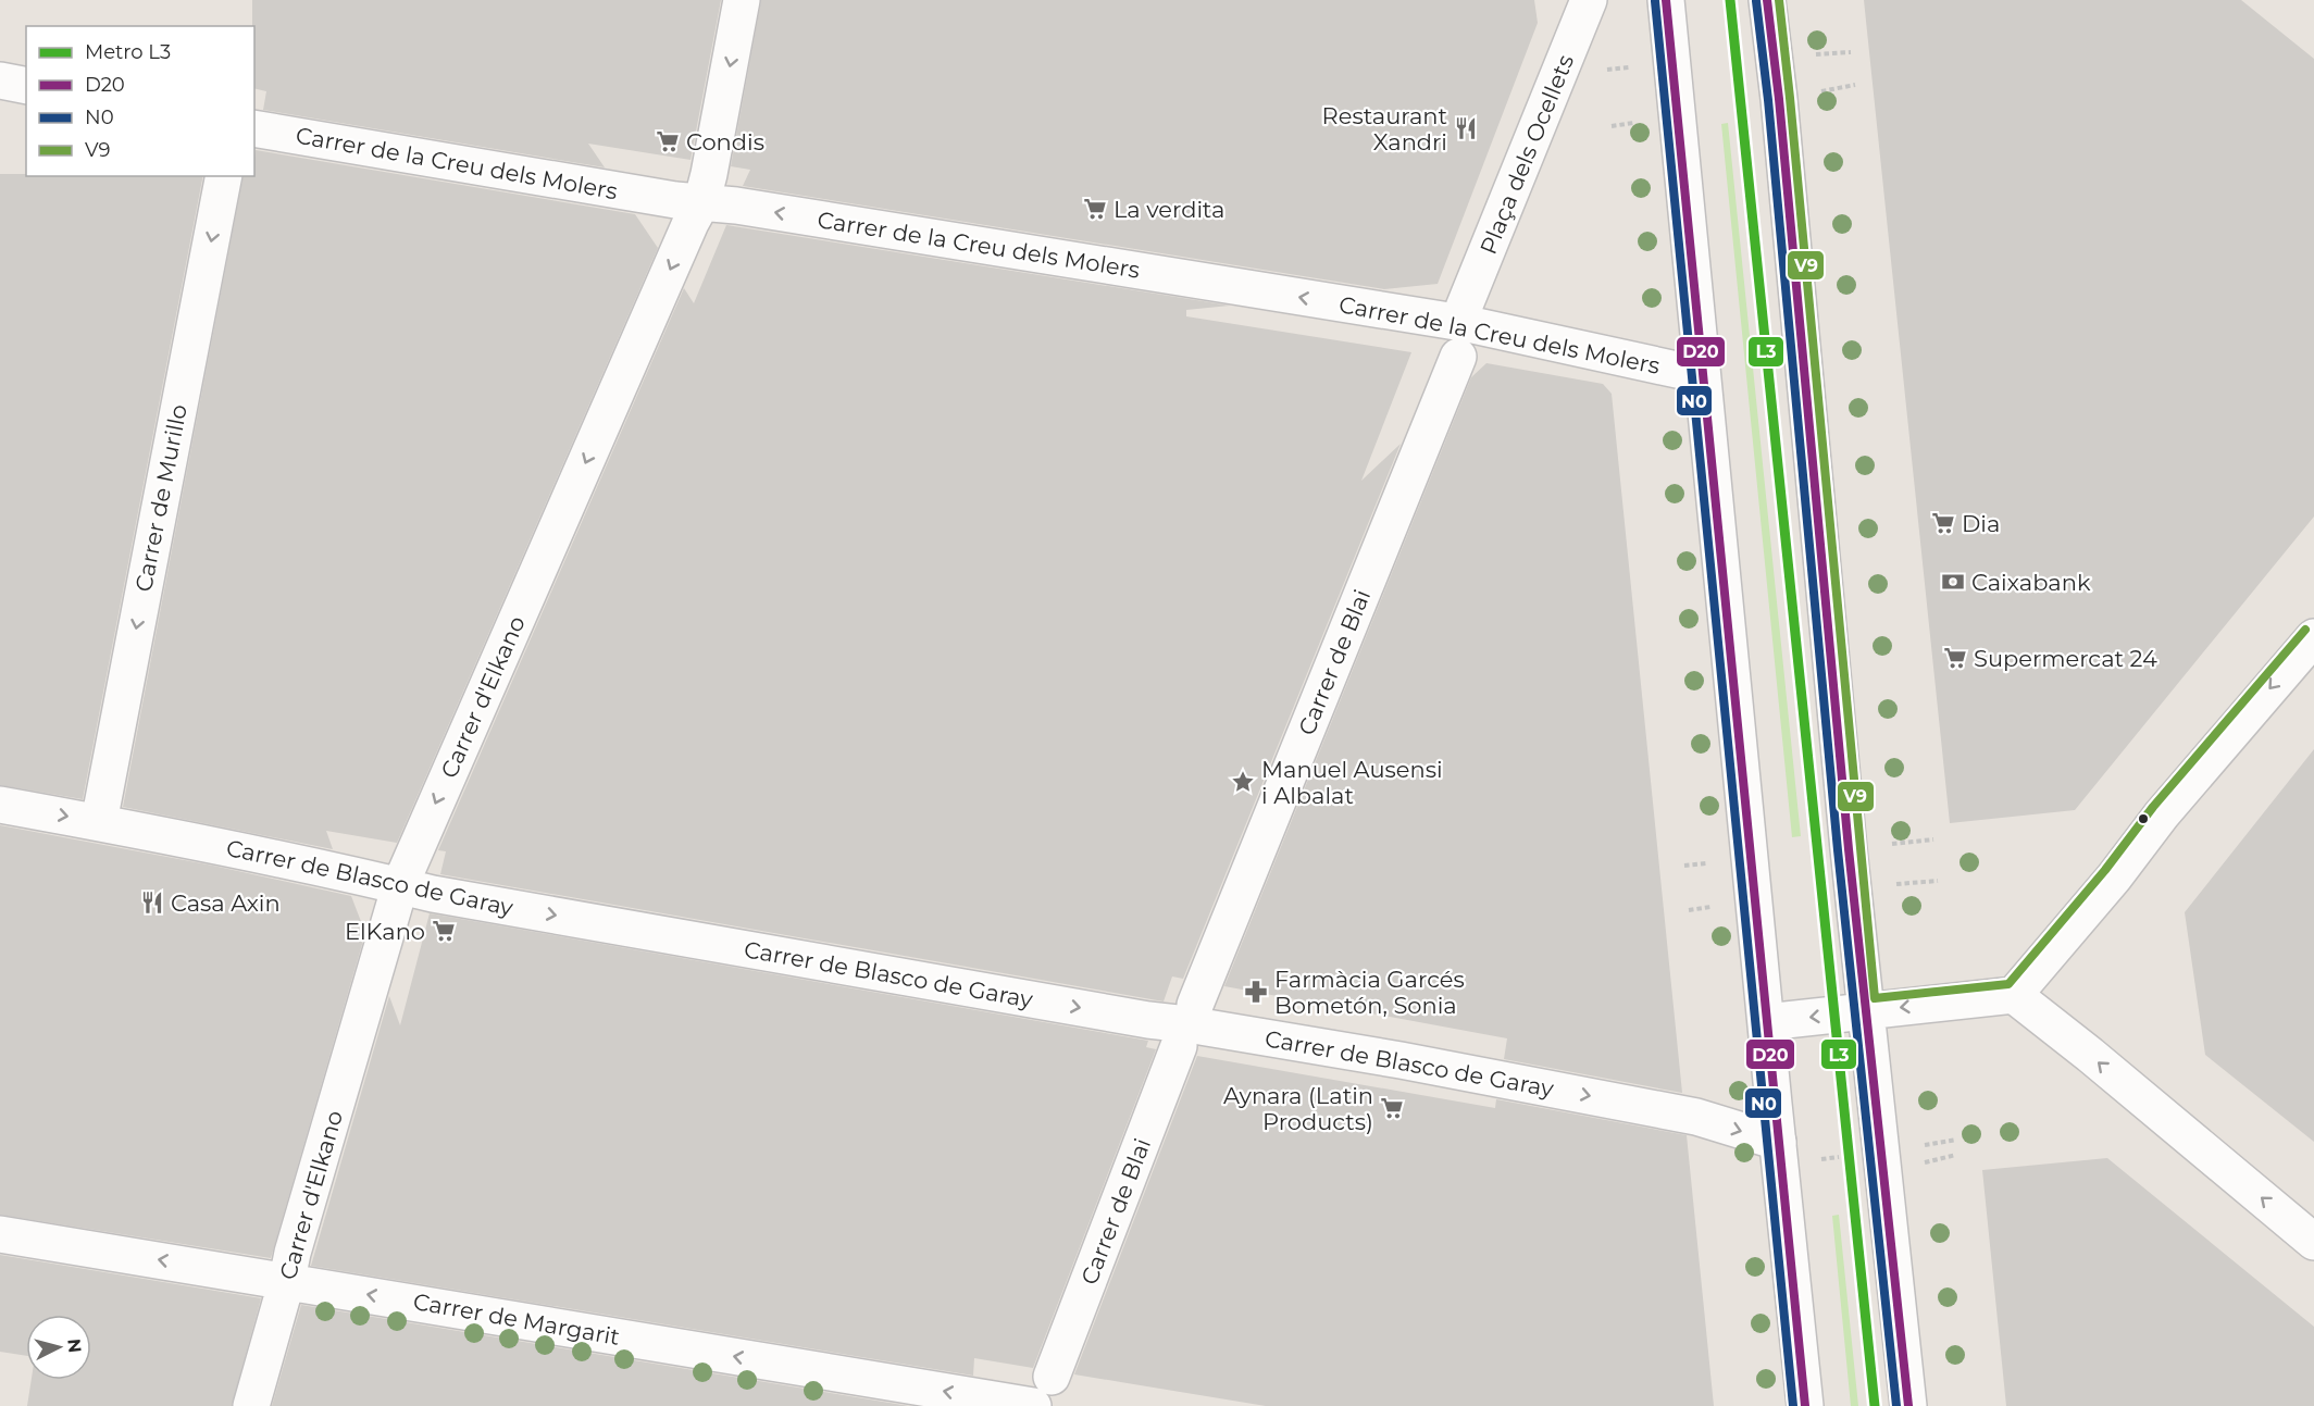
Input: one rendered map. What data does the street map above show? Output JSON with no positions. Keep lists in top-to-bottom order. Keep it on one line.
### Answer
{"streets":{"street":["Plaça dels Ocellets","Carrer de la Creu dels Molers","Carrer de Murillo","Carrer de Blai","Carrer d'Elkano","Carrer de Blasco de Garay","Carrer de Margarit"]},"crossings":[["Carrer de la Creu dels Molers","Carrer d'Elkano"],["Carrer de Murillo","Carrer de Blasco de Garay"],["Carrer d'Elkano","Carrer de Blasco de Garay"],["Carrer d'Elkano","Carrer de Margarit"]],"one_way":["Carrer de la Creu dels Molers","Carrer de Murillo","Carrer d'Elkano","Carrer de Blasco de Garay","Carrer de Margarit"],"places":{"restaurant":["Restaurant Xandri","Casa Axin"],"supermarket":["Condis","La verdita","Dia","Supermercat 24","ElKano","Aynara (Latin Products)"],"bank":["Caixabank"],"place":["Manuel Ausensi i Albalat"],"pharmacy":["Farmàcia Garcés Bometón, Sonia"]},"lines":["metro line L3","transit line D20","transit line V9","transit line N0"],"legend":["Metro L3","D20","N0","V9"],"north":"right"}
